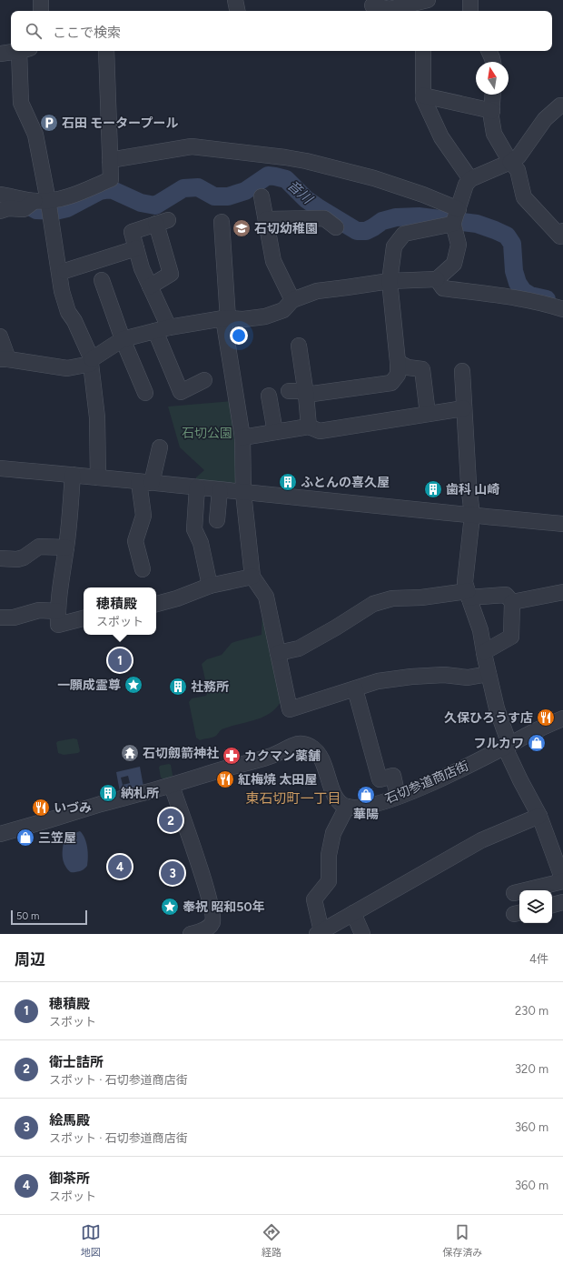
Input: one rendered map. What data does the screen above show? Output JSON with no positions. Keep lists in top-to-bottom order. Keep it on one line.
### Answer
{"streets":{"street":["石切参道商店街"]},"districts":["東石切町一丁目"],"water":["音川"],"parks":["石切公園"],"places":{"parking":["石田 モータープール"],"school or university":["石切幼稚園"],"building":["ふとんの喜久屋","歯科 山崎","社務所","納札所"],"place":["一願成霊尊","奉祝 昭和50年"],"restaurant":["久保ひろうす店","紅梅焼 太田屋","いづみ"],"shop":["フルカワ","華陽","三笠屋"],"temple":["石切劔箭神社"],"pharmacy":["カクマン薬舗"]},"scale_bar":"50 m","north":"top","page":{"search":"ここで検索","popup":["穂積殿","スポット"],"pins":["1","2","4","3"],"scale":"50 m","heading":["周辺","4件"],"list":[{"mark":"1","name":"穂積殿","note":"スポット","value":"230 m"},{"mark":"2","name":"衛士詰所","note":"スポット · 石切参道商店街","value":"320 m"},{"mark":"3","name":"絵馬殿","note":"スポット · 石切参道商店街","value":"360 m"},{"mark":"4","name":"御茶所","note":"スポット","value":"360 m"}],"nav":["地図","経路","保存済み"]}}
